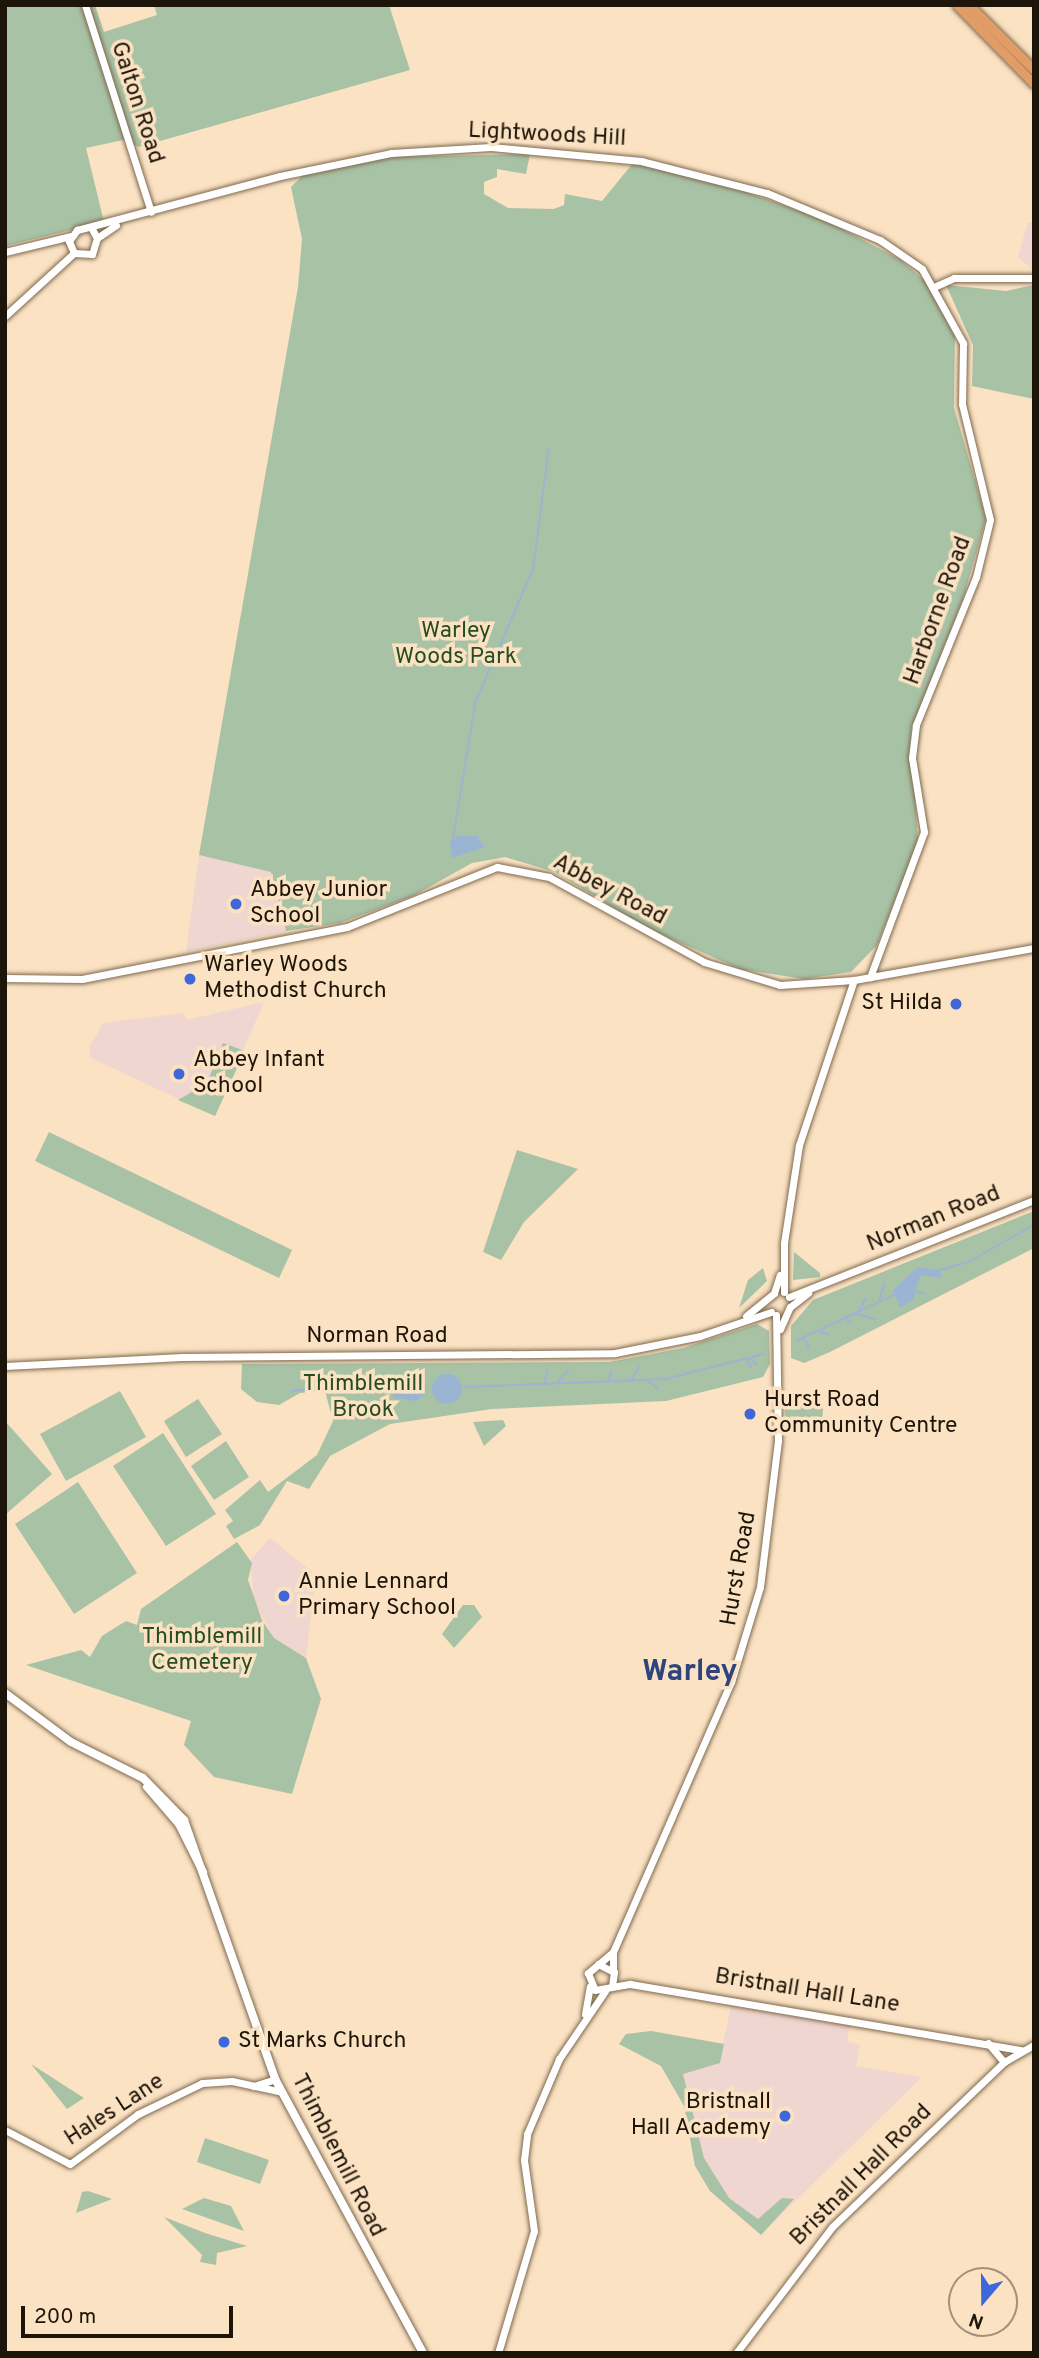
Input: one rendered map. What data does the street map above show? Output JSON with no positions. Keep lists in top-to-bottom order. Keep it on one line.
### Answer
{"streets":{"main road":["Thimblemill Road"],"street":["Galton Road","Lightwoods Hill","Harborne Road","Abbey Road","Norman Road","Hurst Road","Bristnall Hall Lane","Hales Lane","Bristnall Hall Road"]},"crossings":[["Galton Road","Lightwoods Hill"],["Lightwoods Hill","Harborne Road"],["Harborne Road","Abbey Road"],["Norman Road","Hurst Road"],["Hurst Road","Bristnall Hall Lane"],["Bristnall Hall Lane","Bristnall Hall Road"],["Hales Lane","Thimblemill Road"]],"districts":["Warley"],"parks":["Warley Woods Park","Thimblemill Brook","Thimblemill Cemetery"],"places":["Abbey Junior School","Warley Woods Methodist Church","St Hilda","Abbey Infant School","Hurst Road Community Centre","Annie Lennard Primary School","St Marks Church","Bristnall Hall Academy"],"scale_bar":"200 m","north":"bottom"}
